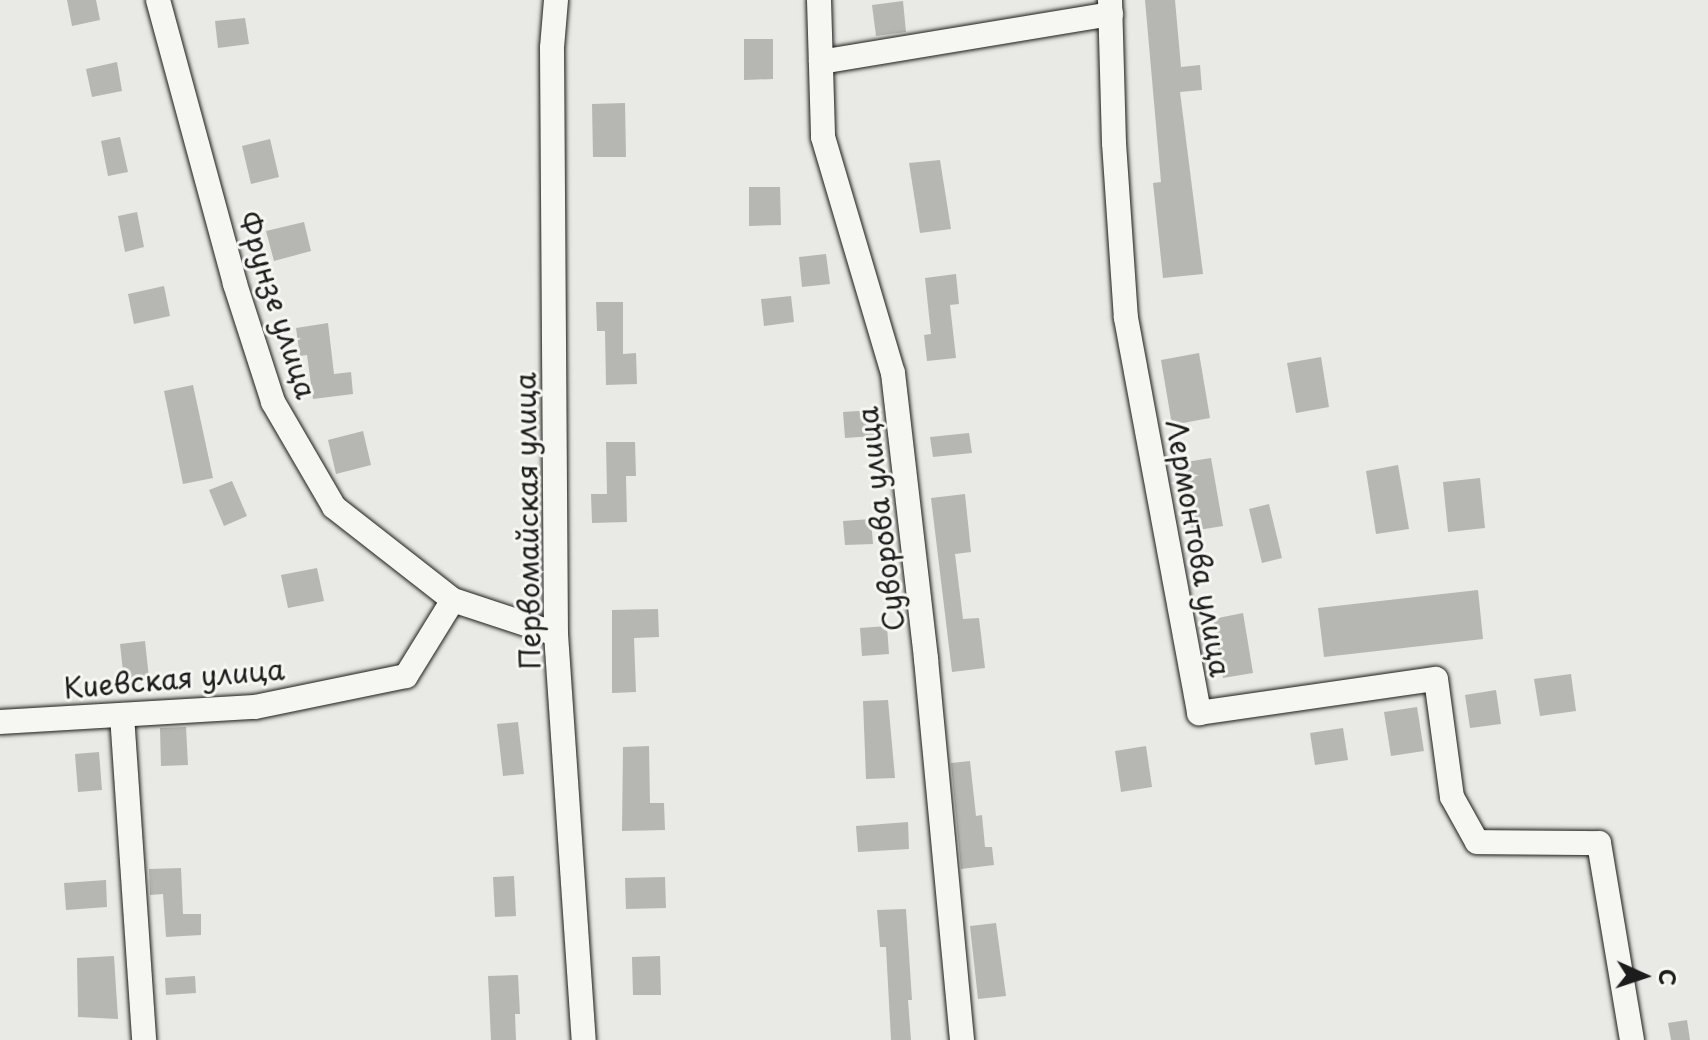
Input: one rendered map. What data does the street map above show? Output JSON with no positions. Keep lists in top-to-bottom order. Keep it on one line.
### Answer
{"streets":{"street":["Фрунзе улица","Суворова улица","Первомайская улица","Лермонтова улица","Киевская улица"]},"crossings":[["Фрунзе улица","Первомайская улица"],["Фрунзе улица","Киевская улица"]],"north":"right"}
